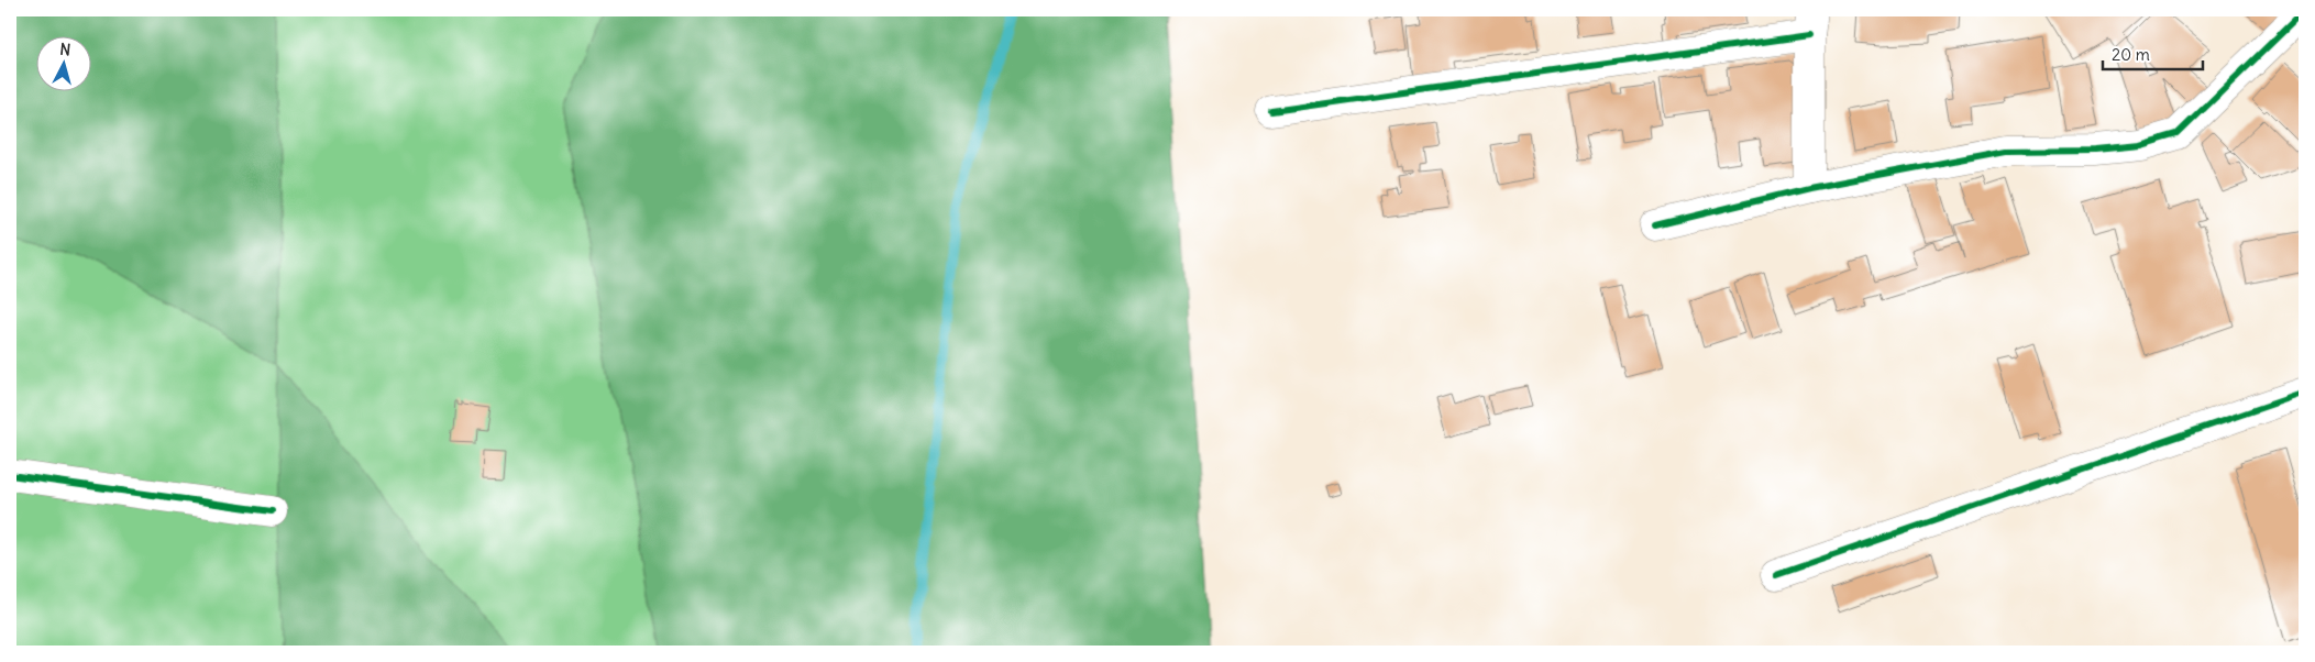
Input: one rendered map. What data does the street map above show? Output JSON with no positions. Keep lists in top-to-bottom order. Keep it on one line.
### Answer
{"scale_bar":"20 m","north":"top"}
